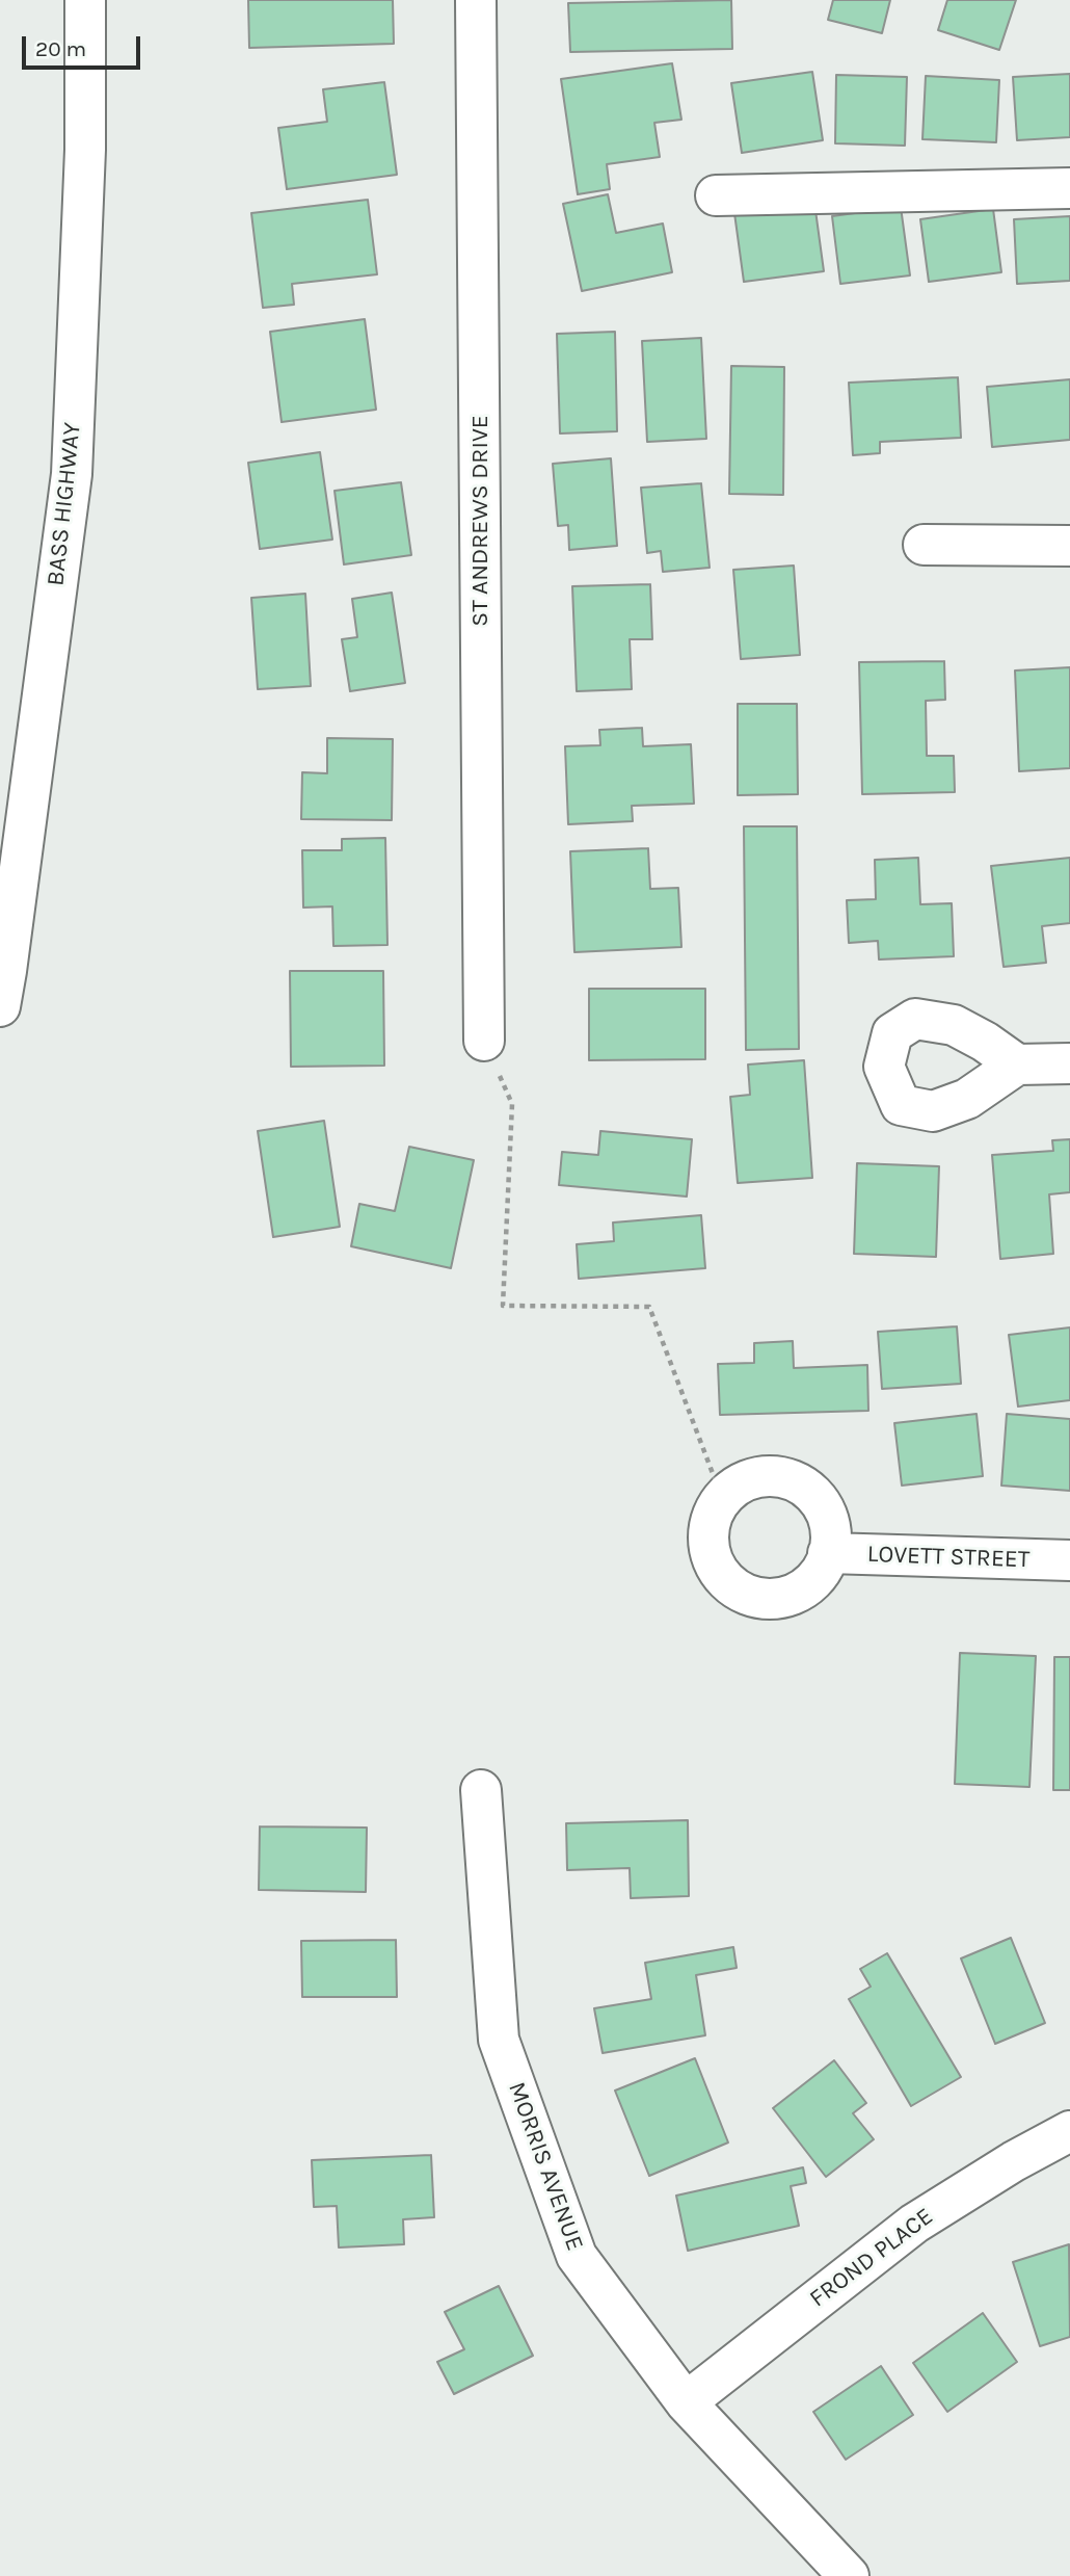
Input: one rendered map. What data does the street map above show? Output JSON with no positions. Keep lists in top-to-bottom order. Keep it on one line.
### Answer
{"streets":{"main road":["BASS HIGHWAY","ST ANDREWS DRIVE","LOVETT STREET","MORRIS AVENUE","FROND PLACE"]},"crossings":[["MORRIS AVENUE","FROND PLACE"]],"scale_bar":"20 m"}
